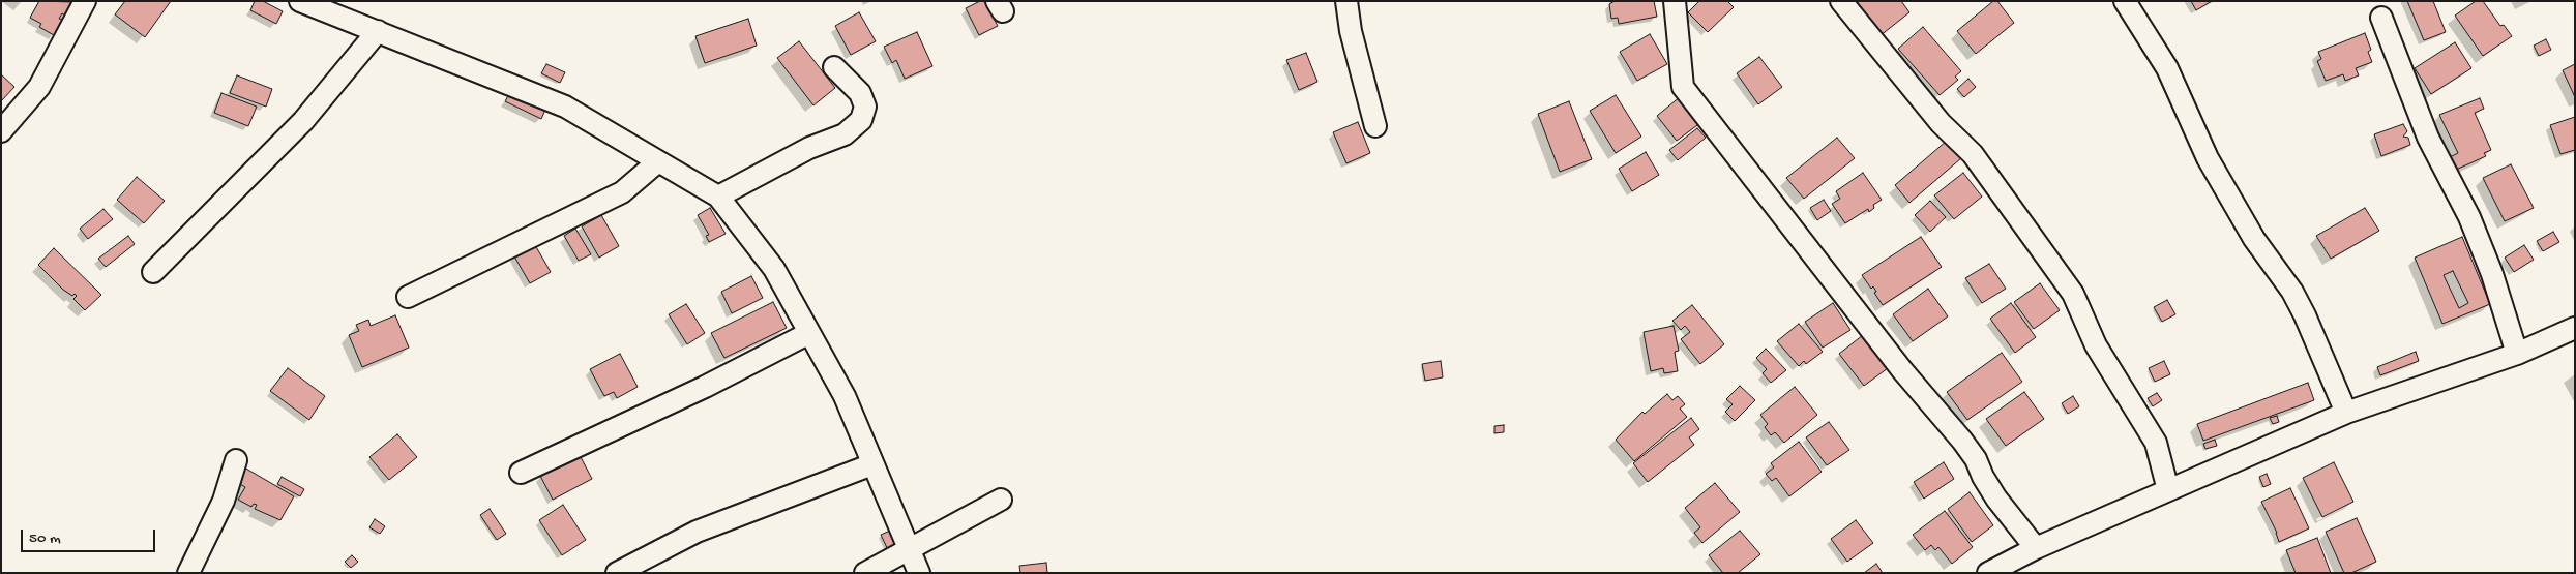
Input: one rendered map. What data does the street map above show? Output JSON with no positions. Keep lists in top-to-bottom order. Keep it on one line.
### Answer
{"scale_bar":"50 m"}
